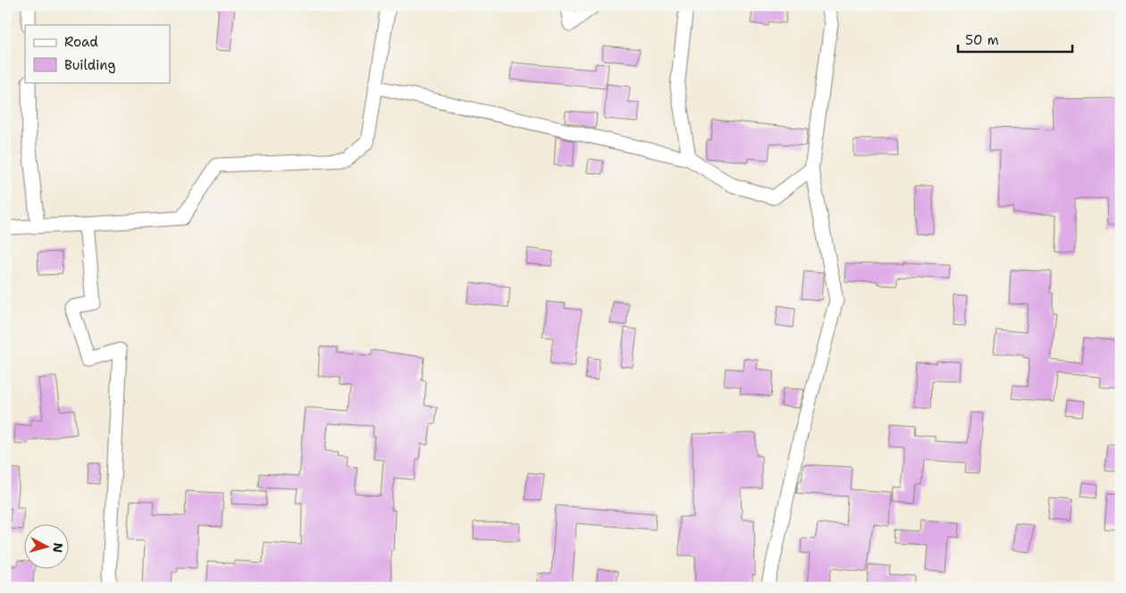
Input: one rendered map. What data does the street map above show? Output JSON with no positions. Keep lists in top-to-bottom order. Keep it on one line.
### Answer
{"legend":["Road","Building"],"scale_bar":"50 m","north":"right"}
